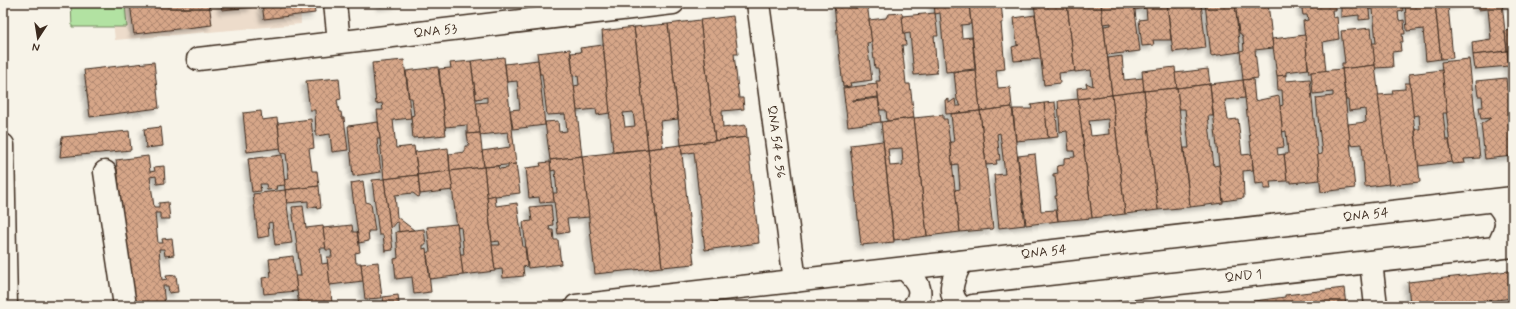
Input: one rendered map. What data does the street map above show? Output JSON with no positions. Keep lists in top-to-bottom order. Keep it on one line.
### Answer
{"streets":{"main road":["QNA 53","QNA 54 e 56","QNA 54","QND 1"]},"crossings":[["QNA 54 e 56","QNA 54"]],"north":"bottom"}
